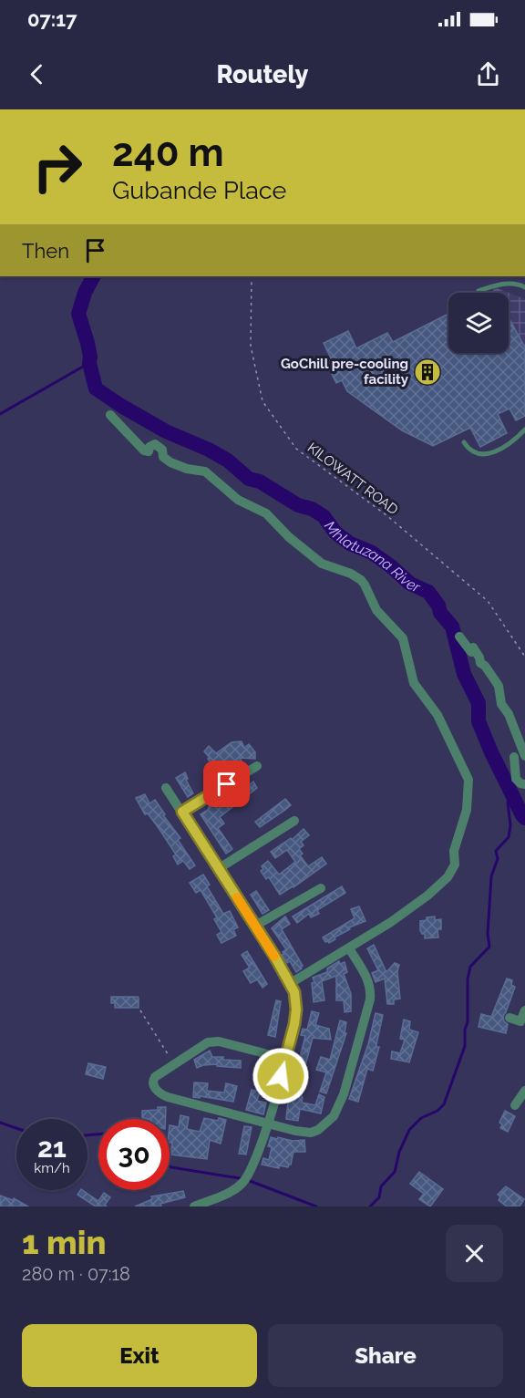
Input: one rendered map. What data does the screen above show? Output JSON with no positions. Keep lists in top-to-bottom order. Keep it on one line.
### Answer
{"streets":{"path":["KILOWATT ROAD"]},"water":["Mhlatuzana River"],"places":{"building":["GoChill pre-cooling facility"]},"page":{"status":"07:17","header":"Routely","turn":["240 m","Gubande Place"],"then":"Then","speed":"21 km/h","limit":"30","heading":["1 min","280 m · 07:18"],"buttons":["Exit","Share"]}}
